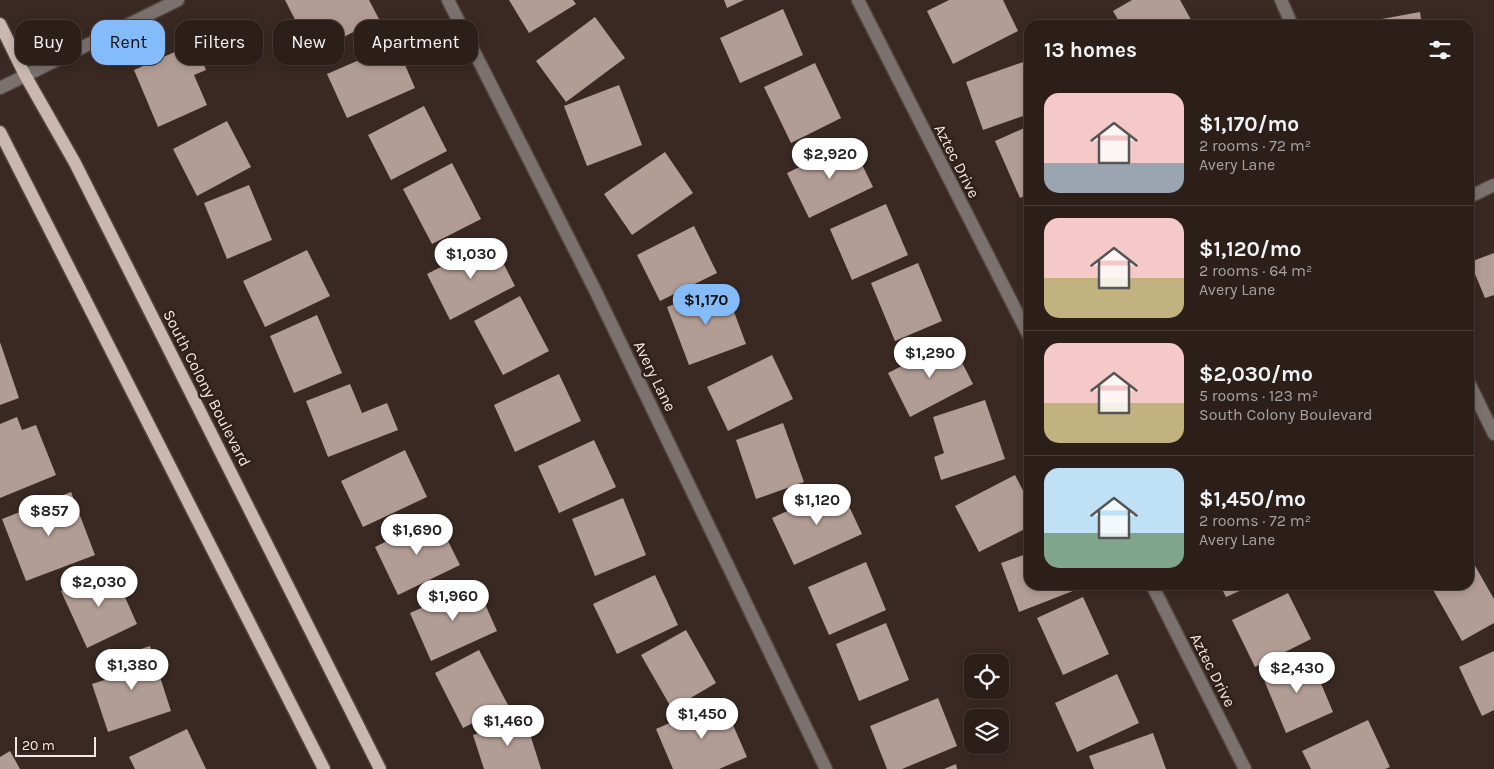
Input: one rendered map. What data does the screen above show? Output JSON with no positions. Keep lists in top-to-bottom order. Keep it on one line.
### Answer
{"streets":{"main road":["South Colony Boulevard"],"street":["Aztec Drive","Avery Lane"]},"scale_bar":"20 m","page":{"chip":["Buy","Rent","Filters","New","Apartment"],"heading":"13 homes","list":[{"name":"$1,170/mo","note":"2 rooms · 72 m² · Avery Lane"},{"name":"$1,120/mo","note":"2 rooms · 64 m² · Avery Lane"},{"name":"$2,030/mo","note":"5 rooms · 123 m² · South Colony Boulevard"},{"name":"$1,450/mo","note":"2 rooms · 72 m² · Avery Lane"}],"price":["$2,920","$1,030","$1,170","$1,290","$1,120","$857","$1,690","$2,030","$1,960","$1,380","$2,430","$1,450","$1,460"],"scale":"20 m"}}
